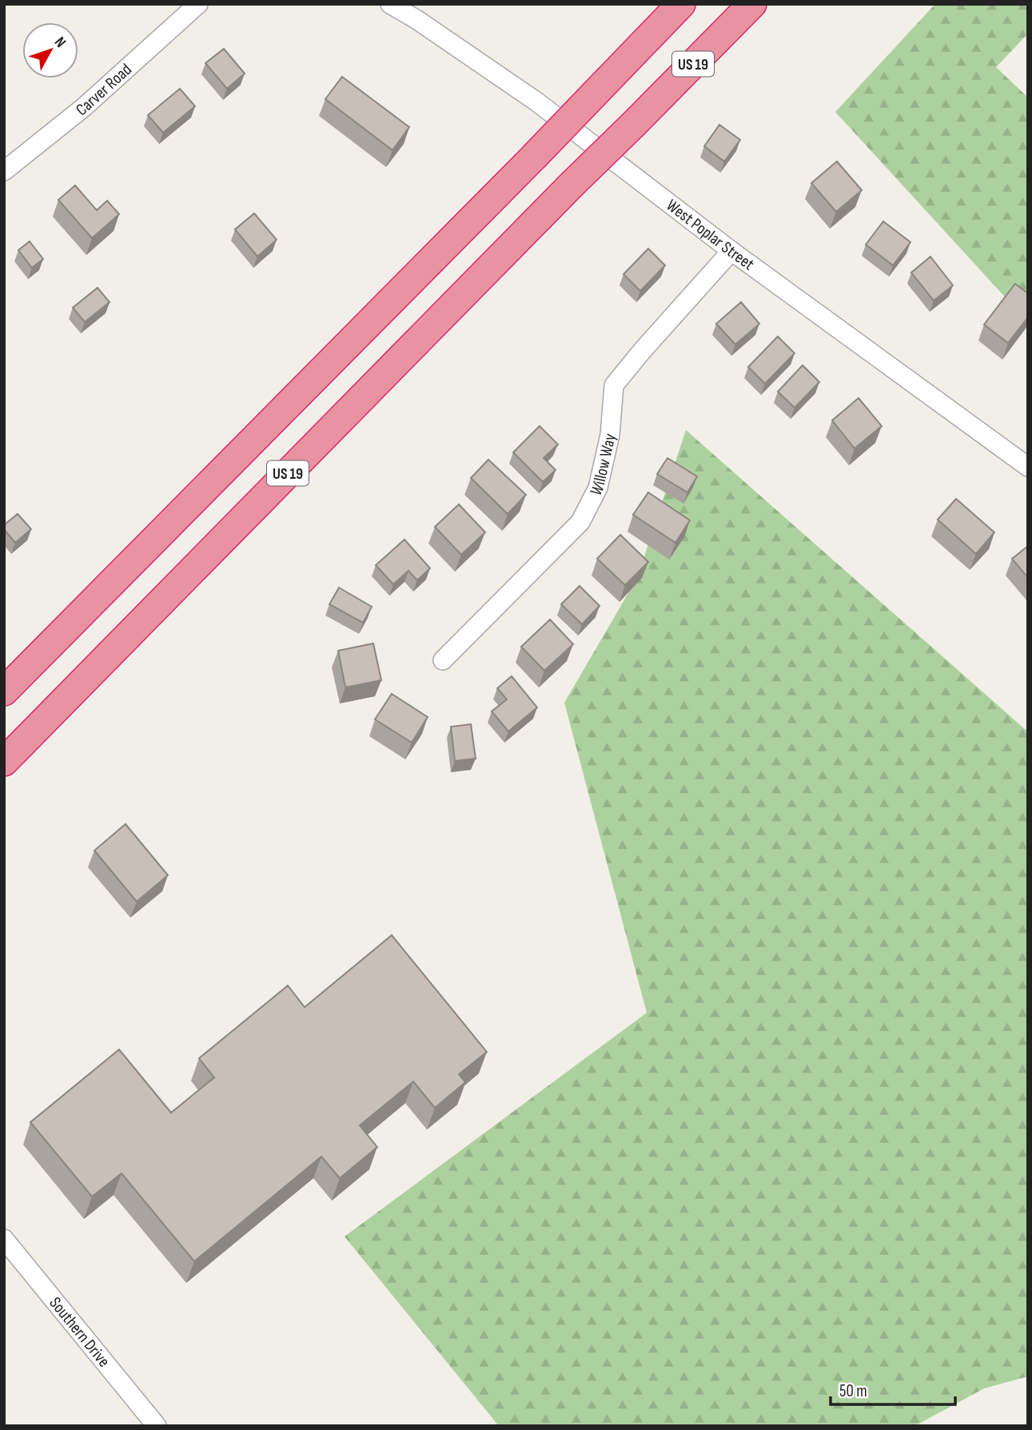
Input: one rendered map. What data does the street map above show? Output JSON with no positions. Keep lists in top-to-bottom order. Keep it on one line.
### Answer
{"streets":{"highway":["US 19"],"street":["Carver Road","West Poplar Street","Willow Way","Southern Drive"]},"crossings":[["West Poplar Street","Willow Way"]],"scale_bar":"50 m","north":"top right"}
